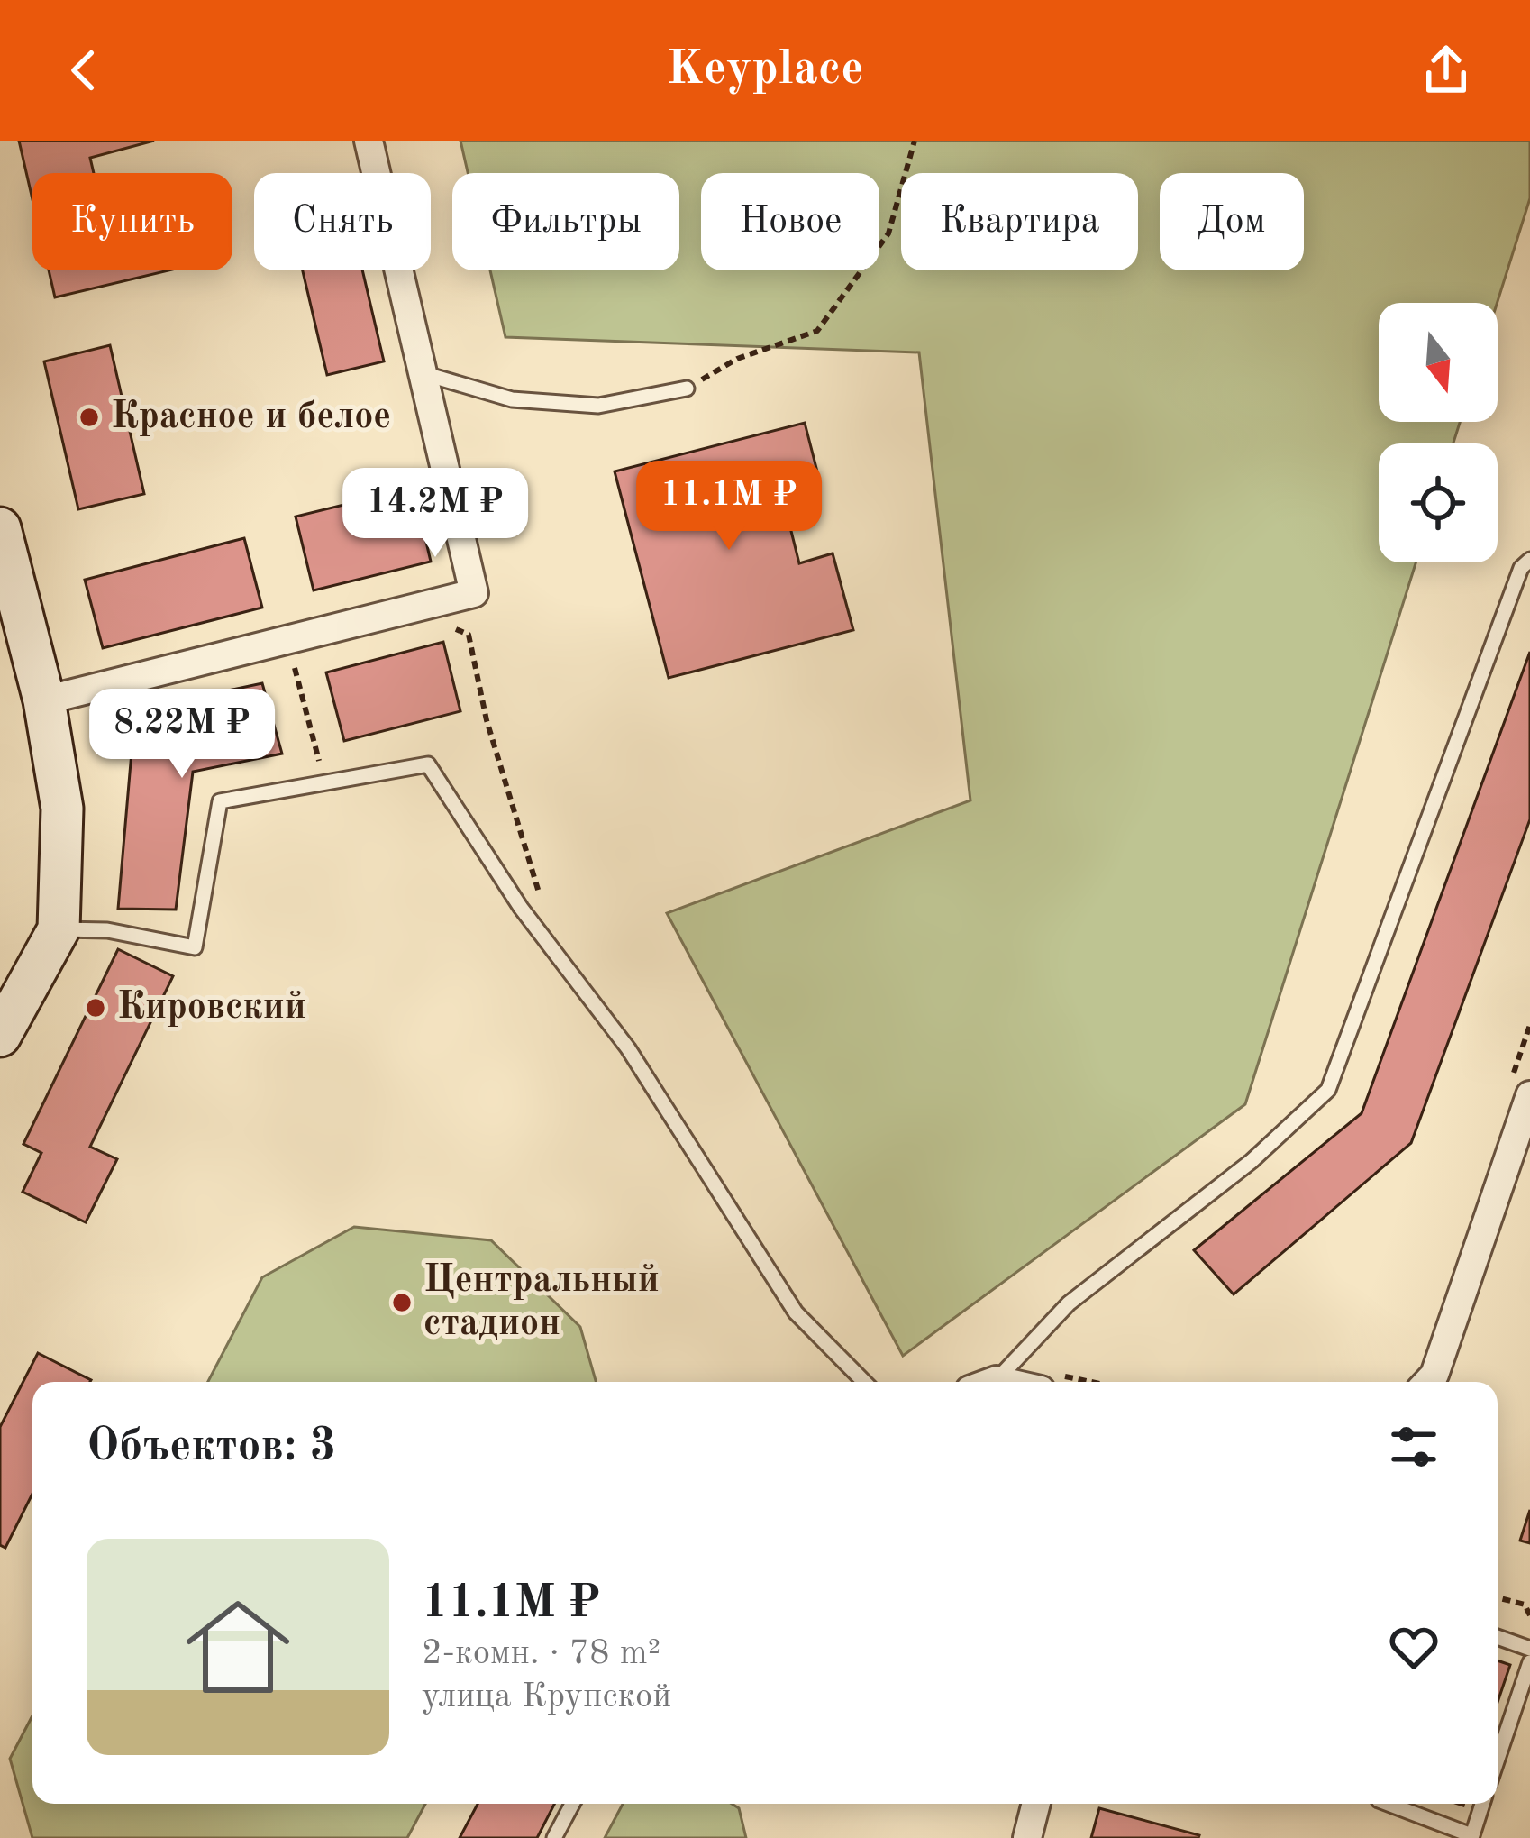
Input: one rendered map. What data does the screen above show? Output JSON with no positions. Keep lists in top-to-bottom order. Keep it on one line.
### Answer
{"places":["Красное и белое","Кировский","Центральный стадион"],"north":"bottom","page":{"header":"Keyplace","chip":["Купить","Снять","Фильтры","Новое","Квартира","Дом"],"price":["11.1M ₽","14.2M ₽","8.22M ₽"],"heading":"Объектов: 3","list":[{"name":"11.1M ₽","note":"2-комн. · 78 m² · улица Крупской"}]}}
